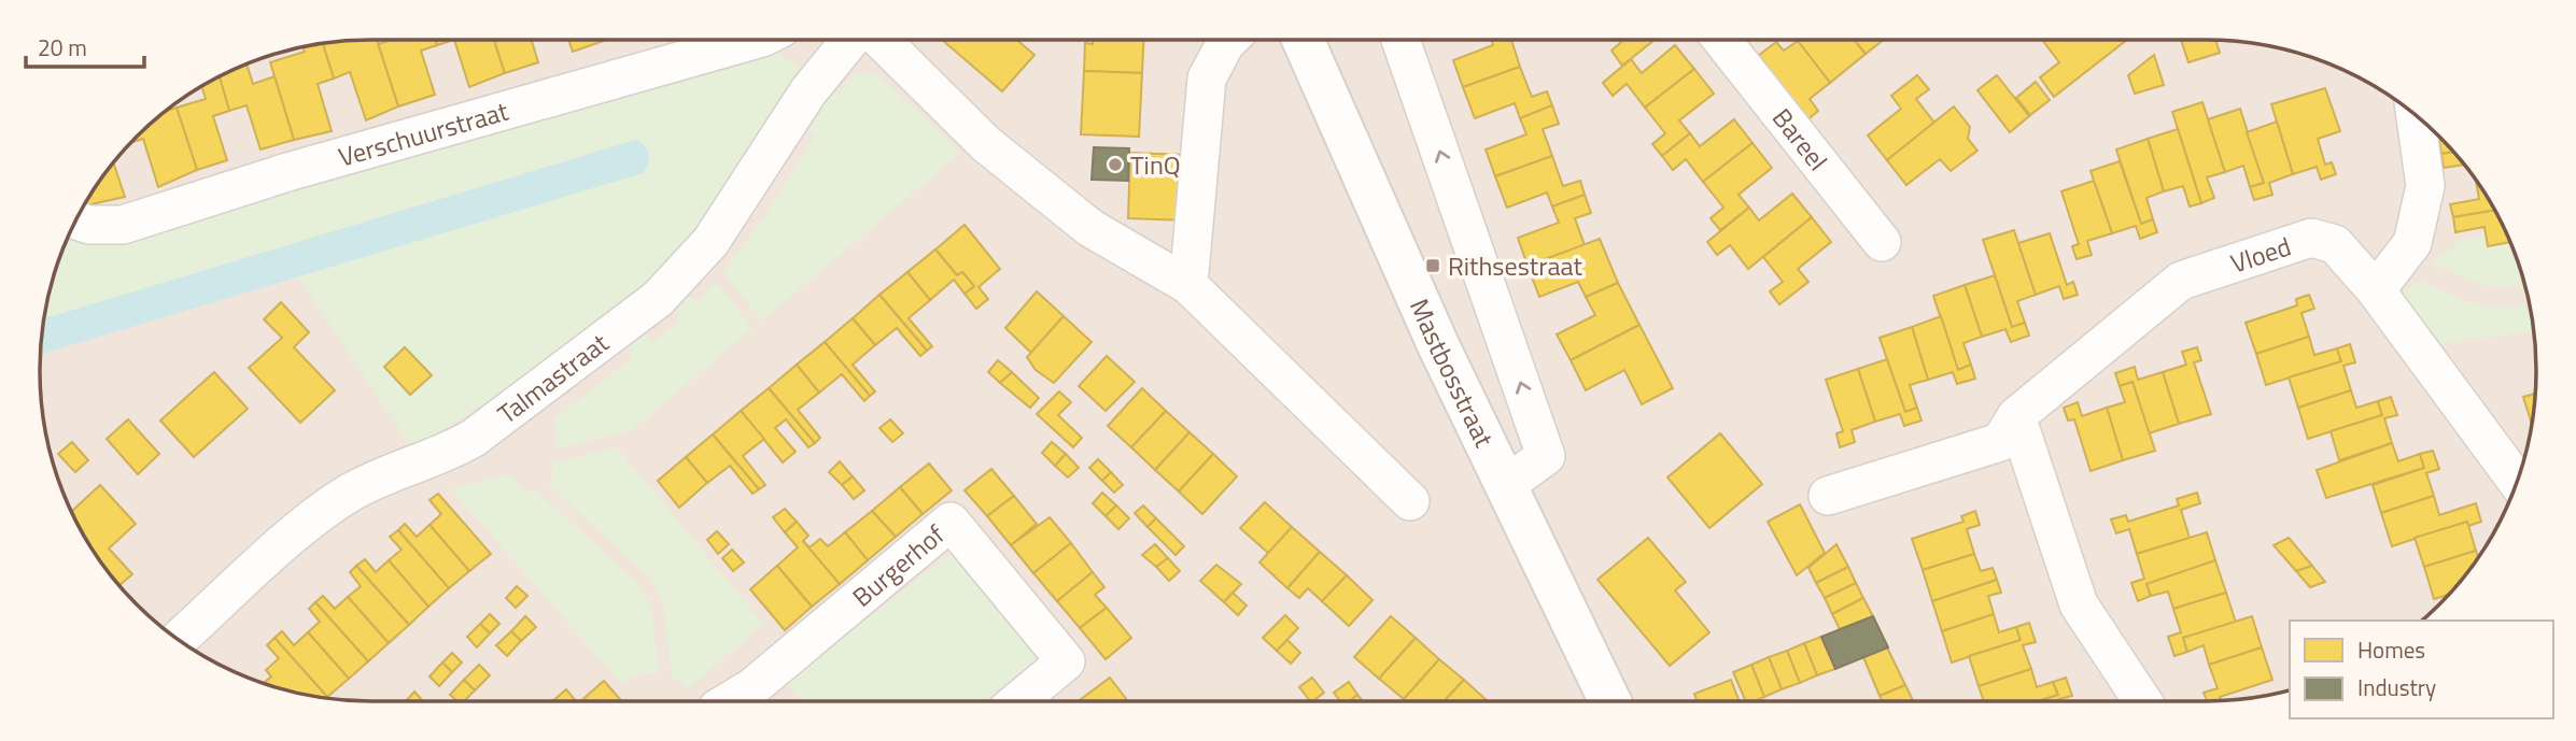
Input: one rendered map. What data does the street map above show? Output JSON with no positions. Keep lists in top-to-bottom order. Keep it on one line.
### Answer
{"streets":{"street":["Verschuurstraat","Bareel","Vloed","Mastbosstraat","Talmastraat","Burgerhof"]},"places":{"other":["TinQ"],"transit":["Rithsestraat"]},"legend":["Homes","Industry"],"scale_bar":"20 m"}
